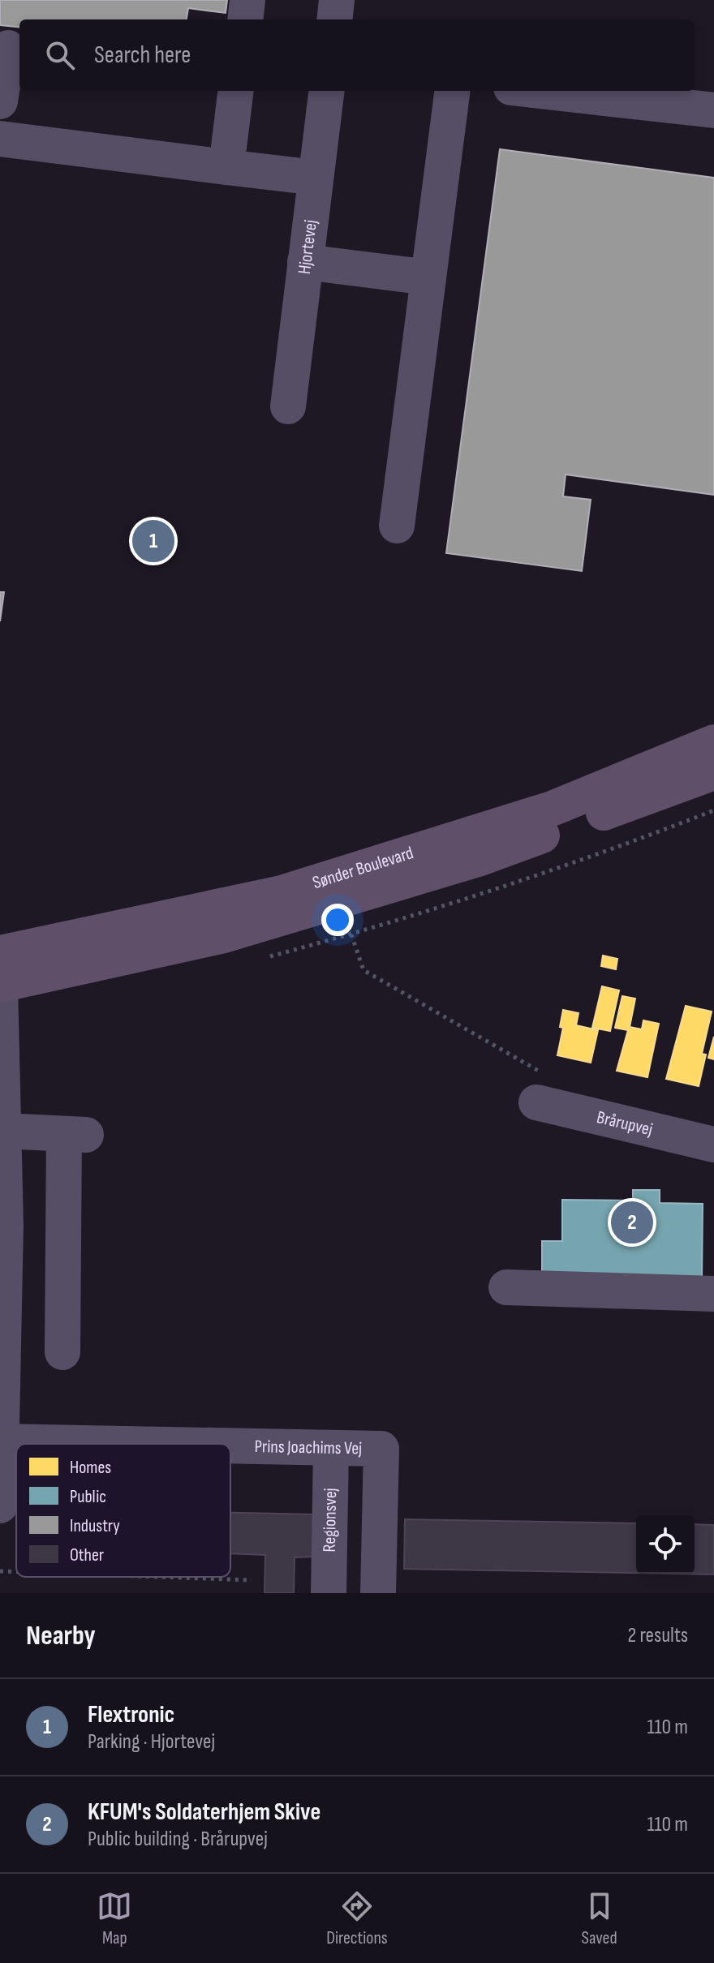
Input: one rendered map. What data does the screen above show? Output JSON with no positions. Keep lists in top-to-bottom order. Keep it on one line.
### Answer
{"streets":{"main road":["Sønder Boulevard"],"street":["Hjortevej","Brårupvej","Prins Joachims Vej","Regionsvej"]},"crossings":[["Sønder Boulevard","Prins Joachims Vej"],["Prins Joachims Vej","Regionsvej"]],"legend":["Homes","Public","Industry","Other"],"page":{"search":"Search here","pins":["1","2"],"heading":["Nearby","2 results"],"list":[{"mark":"1","name":"Flextronic","note":"Parking · Hjortevej","value":"110 m"},{"mark":"2","name":"KFUM's Soldaterhjem Skive","note":"Public building · Brårupvej","value":"110 m"}],"nav":["Map","Directions","Saved"]}}
